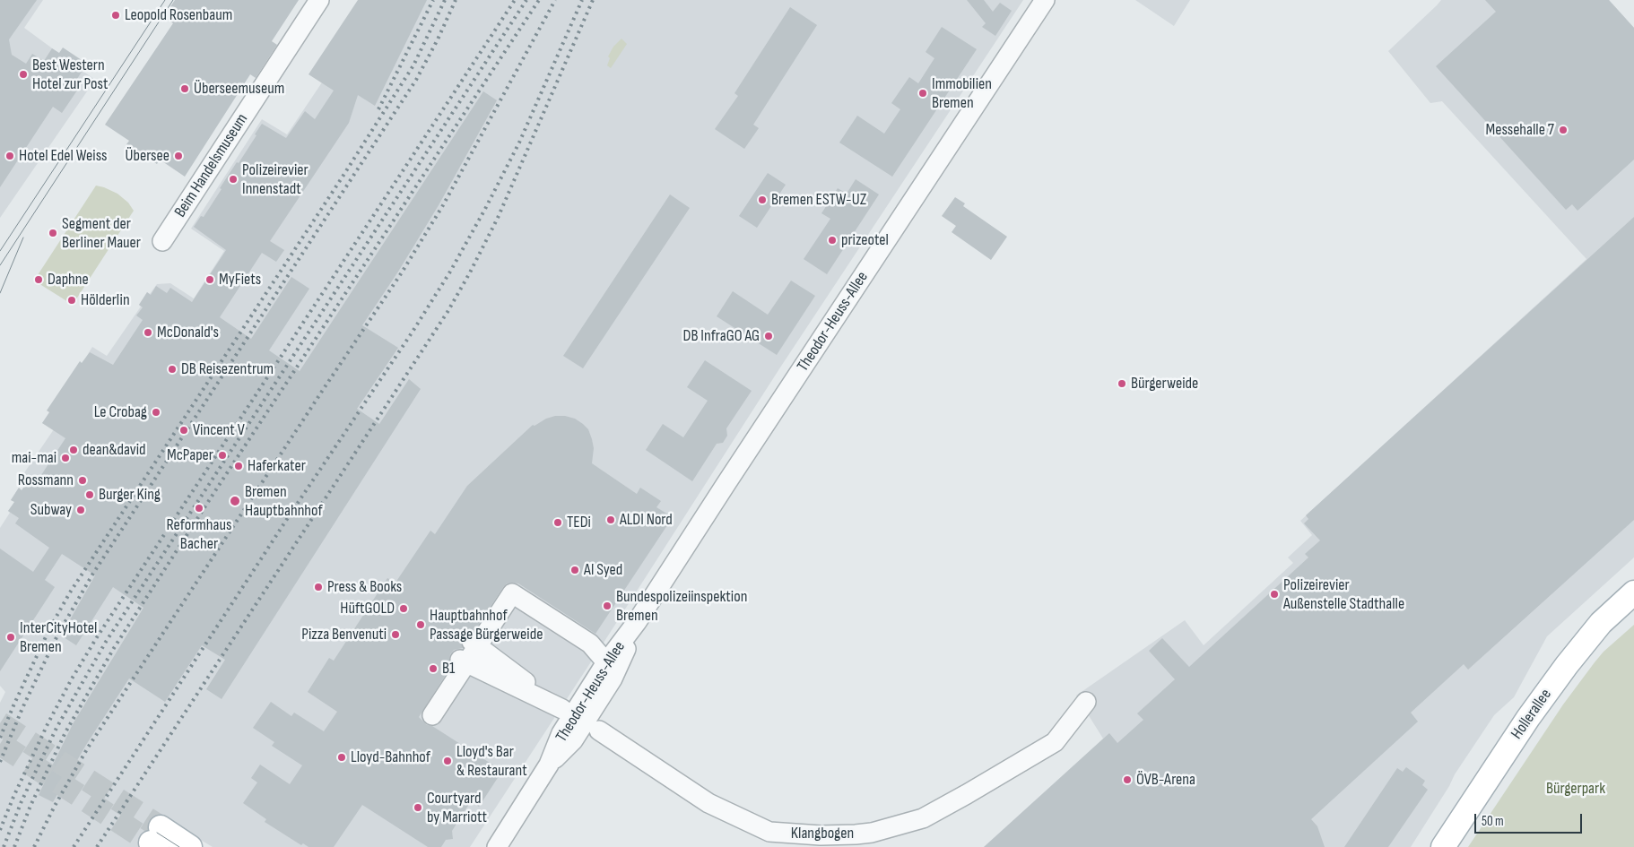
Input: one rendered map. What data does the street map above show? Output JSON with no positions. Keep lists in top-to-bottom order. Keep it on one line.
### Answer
{"streets":{"main road":["Hollerallee"],"street":["Beim Handelsmuseum","Theodor-Heuss-Allee","Klangbogen"]},"parks":["Bürgerpark"],"places":["Leopold Rosenbaum","Best Western Hotel zur Post","Überseemuseum","Immobilien Bremen","Messehalle 7","Hotel Edel Weiss","Übersee","Polizeirevier Innenstadt","Bremen ESTW-UZ","Segment der Berliner Mauer","prizeotel","Daphne","MyFiets","Hölderlin","McDonald's","DB InfraGO AG","DB Reisezentrum","Bürgerweide","Le Crobag","Vincent V","dean&david","McPaper","mai-mai","Haferkater","Rossmann","Burger King","Bremen Hauptbahnhof","Reformhaus Bacher","Subway","ALDI Nord","TEDi","Al Syed","Press & Books","Polizeirevier Außenstelle Stadthalle","Bundespolizeiinspektion Bremen","HüftGOLD","Hauptbahnhof Passage Bürgerweide","Pizza Benvenuti","InterCityHotel Bremen","B1","Lloyd-Bahnhof","Lloyd's Bar & Restaurant","ÖVB-Arena","Courtyard by Marriott"],"scale_bar":"50 m"}
